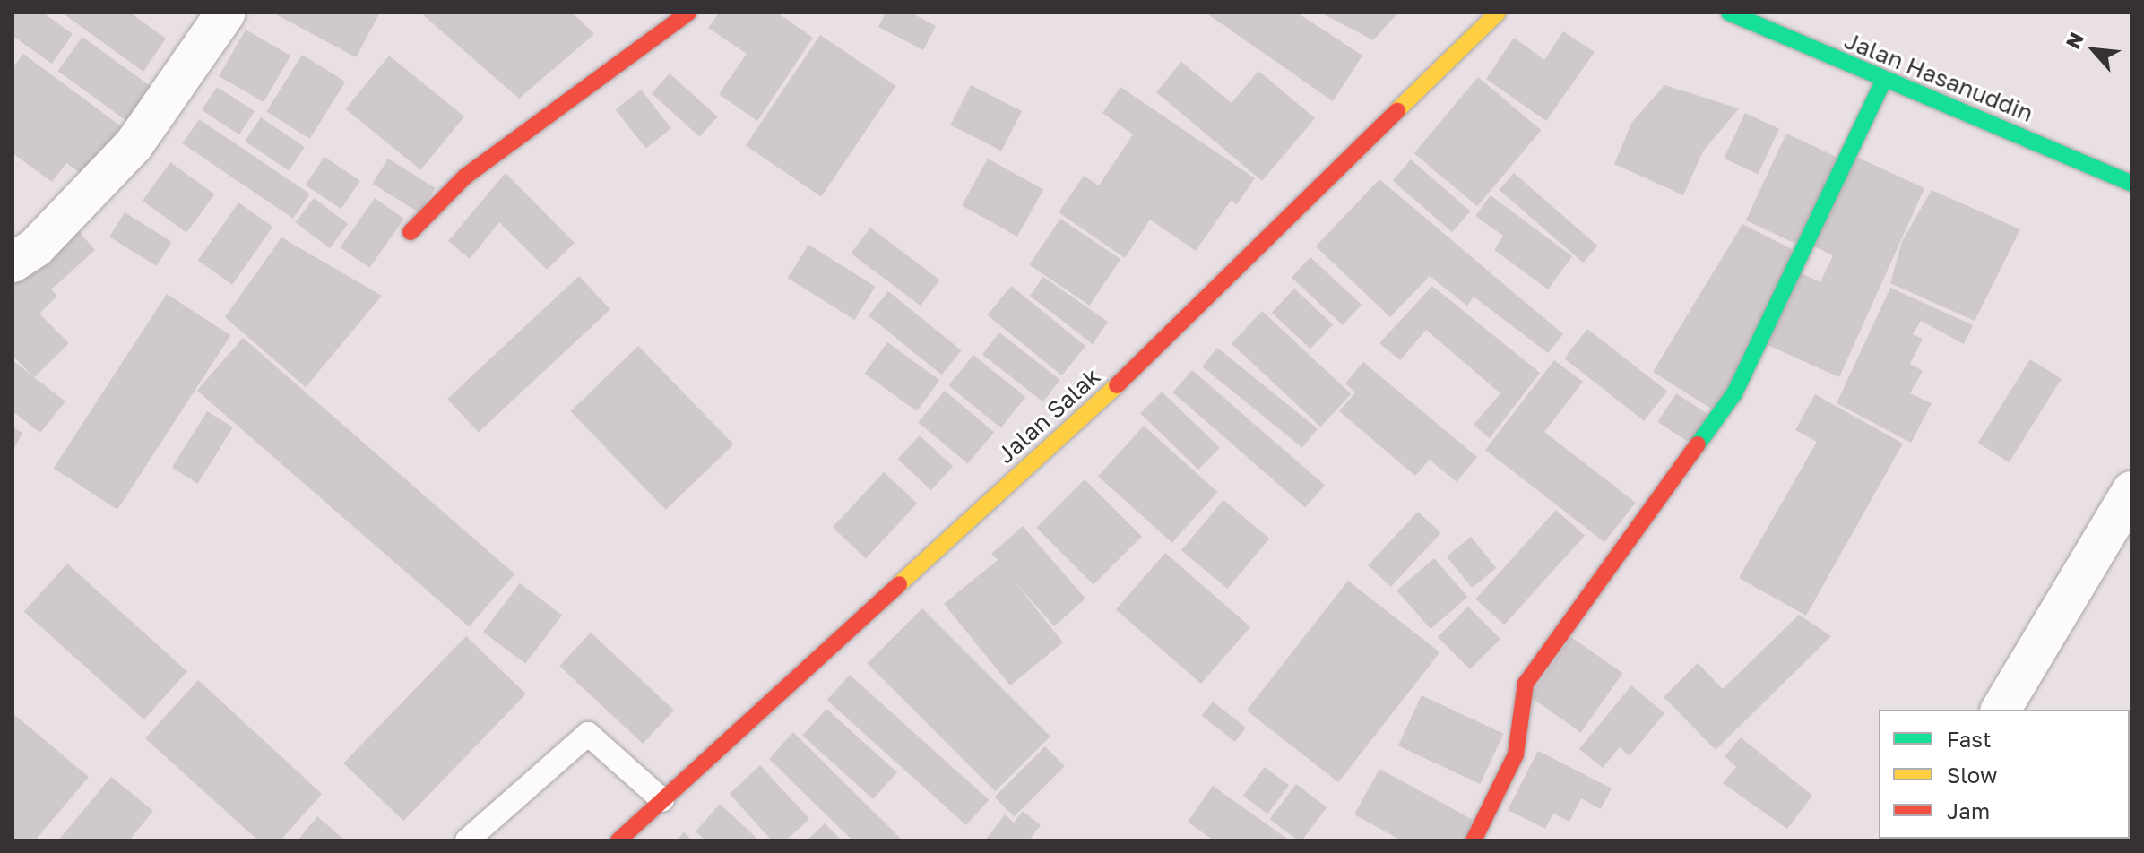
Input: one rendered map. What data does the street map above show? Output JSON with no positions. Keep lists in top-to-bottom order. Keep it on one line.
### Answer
{"streets":{"main road":["Jalan Hasanuddin","Jalan Salak"]},"legend":["Fast","Slow","Jam"],"north":"top left"}
